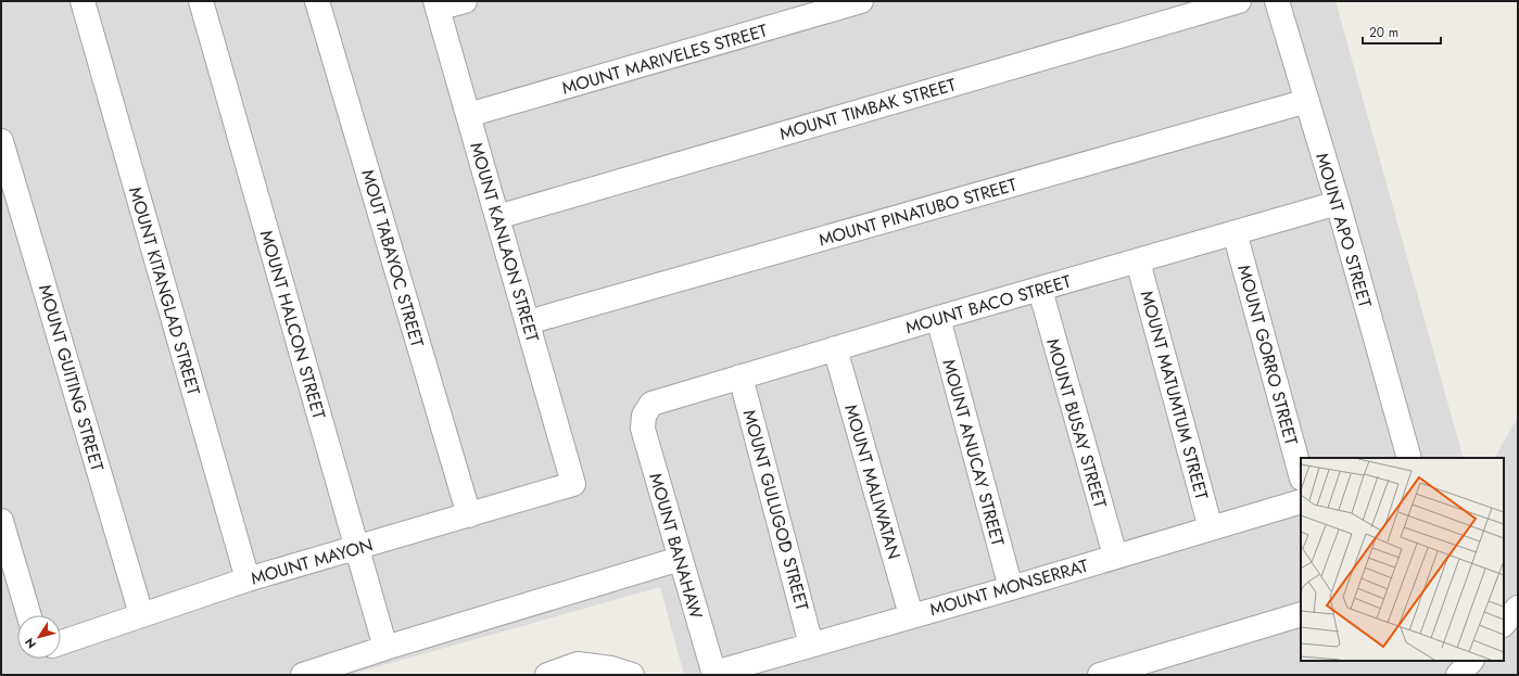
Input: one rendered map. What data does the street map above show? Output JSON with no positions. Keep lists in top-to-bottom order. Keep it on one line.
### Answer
{"streets":{"street":["MOUNT MARIVELES STREET","MOUNT TIMBAK STREET","MOUNT PINATUBO STREET","MOUNT APO STREET","MOUNT KANLAON STREET","MOUT TABAYOC STREET","MOUNT KITANGLAD STREET","MOUNT BACO STREET","MOUNT HALCON STREET","MOUNT GORRO STREET","MOUNT GUITING STREET","MOUNT MATUMTUM STREET","MOUNT BUSAY STREET","MOUNT ANUCAY STREET","MOUNT MALIWATAN","MOUNT GULUGOD STREET","MOUNT BANAHAW","MOUNT MAYON","MOUNT MONSERRAT"]},"crossings":[["MOUNT MARIVELES STREET","MOUNT KANLAON STREET"],["MOUNT TIMBAK STREET","MOUNT KANLAON STREET"],["MOUNT PINATUBO STREET","MOUNT APO STREET"],["MOUNT PINATUBO STREET","MOUNT KANLAON STREET"],["MOUNT APO STREET","MOUNT BACO STREET"],["MOUNT KANLAON STREET","MOUNT MAYON"],["MOUT TABAYOC STREET","MOUNT MAYON"],["MOUNT KITANGLAD STREET","MOUNT MAYON"],["MOUNT BACO STREET","MOUNT GORRO STREET"],["MOUNT BACO STREET","MOUNT MATUMTUM STREET"],["MOUNT BACO STREET","MOUNT BUSAY STREET"],["MOUNT BACO STREET","MOUNT ANUCAY STREET"],["MOUNT BACO STREET","MOUNT MALIWATAN"],["MOUNT BACO STREET","MOUNT GULUGOD STREET"],["MOUNT BACO STREET","MOUNT BANAHAW"],["MOUNT HALCON STREET","MOUNT MAYON"],["MOUNT GUITING STREET","MOUNT MAYON"],["MOUNT MATUMTUM STREET","MOUNT MONSERRAT"],["MOUNT BUSAY STREET","MOUNT MONSERRAT"],["MOUNT ANUCAY STREET","MOUNT MONSERRAT"],["MOUNT MALIWATAN","MOUNT MONSERRAT"],["MOUNT GULUGOD STREET","MOUNT MONSERRAT"],["MOUNT BANAHAW","MOUNT MONSERRAT"]],"scale_bar":"20 m","north":"bottom left"}
